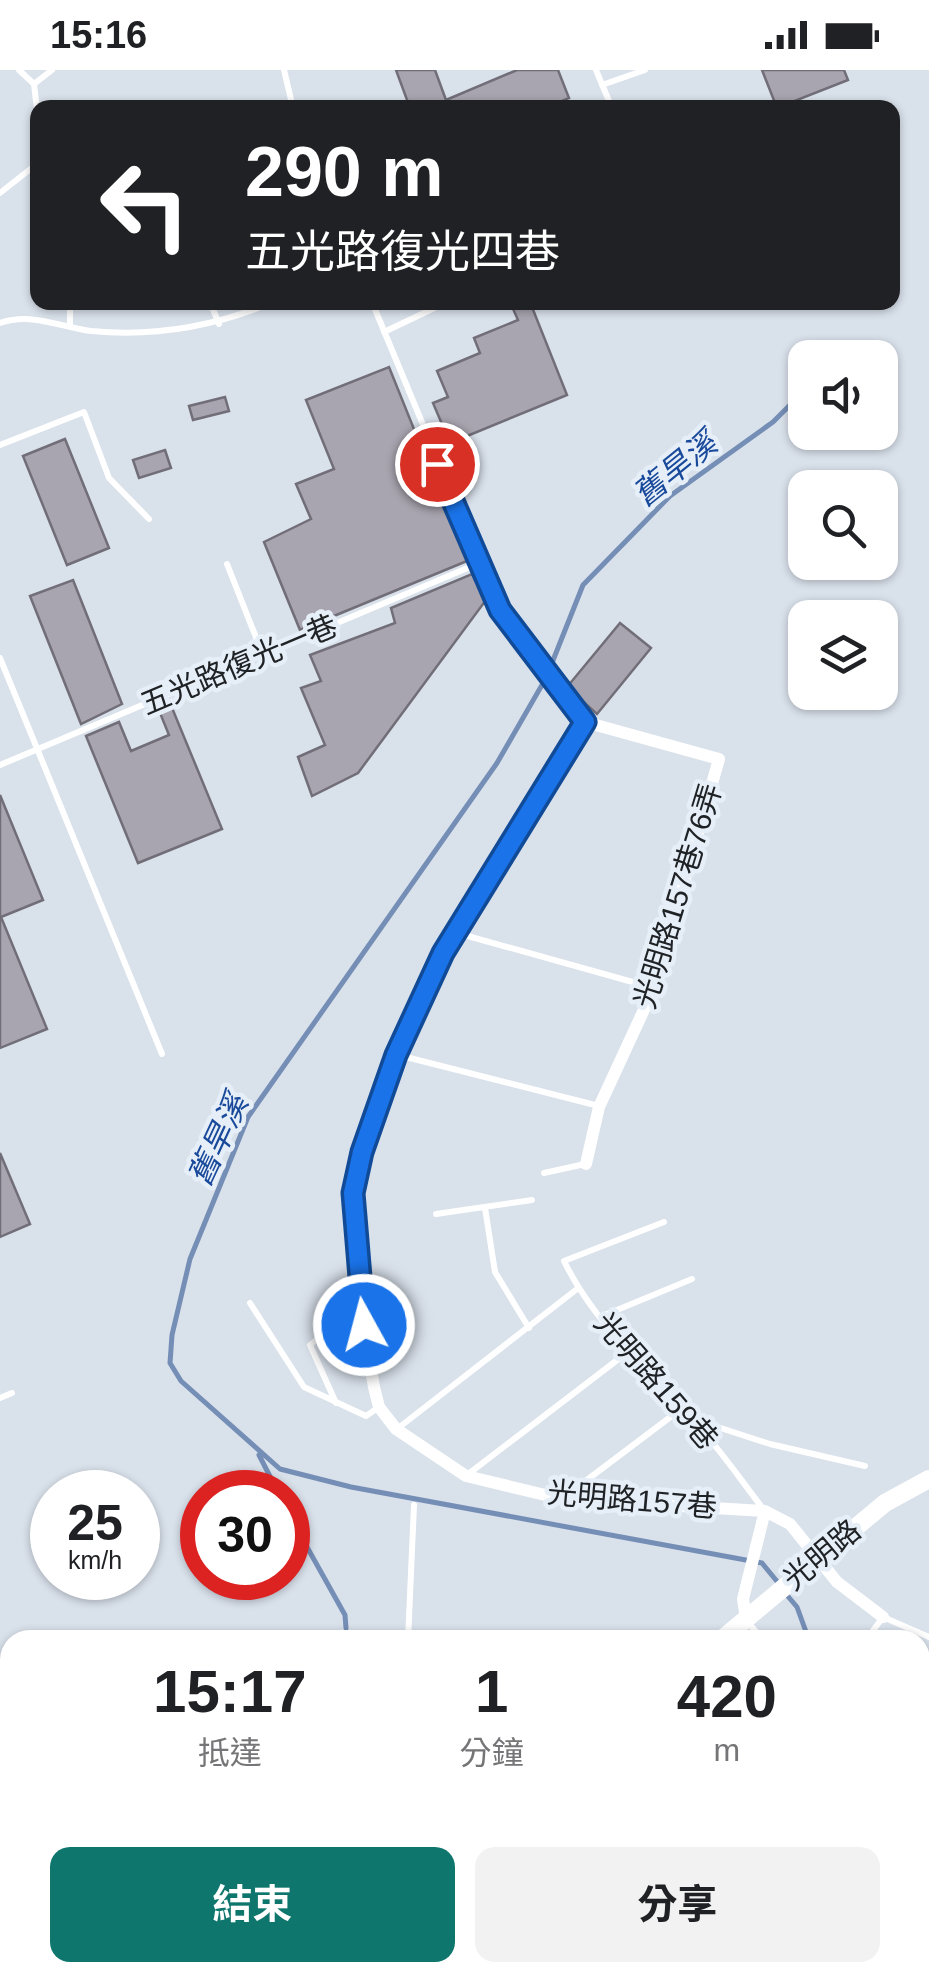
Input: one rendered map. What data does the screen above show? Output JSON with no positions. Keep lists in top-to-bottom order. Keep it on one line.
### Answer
{"streets":{"street":["光明路157巷76弄","光明路159巷","光明路157巷","光明路"],"lane":["五光路復光一巷"]},"crossings":[["光明路157巷76弄","光明路157巷"],["光明路159巷","光明路157巷"],["光明路159巷","光明路"]],"water":["舊旱溪"],"page":{"status":"15:16","turn":["290 m","五光路復光四巷"],"speed":"25 km/h","limit":"30","eta":["15:17","抵達","1","分鐘","420","m"],"buttons":["結束","分享"]}}
